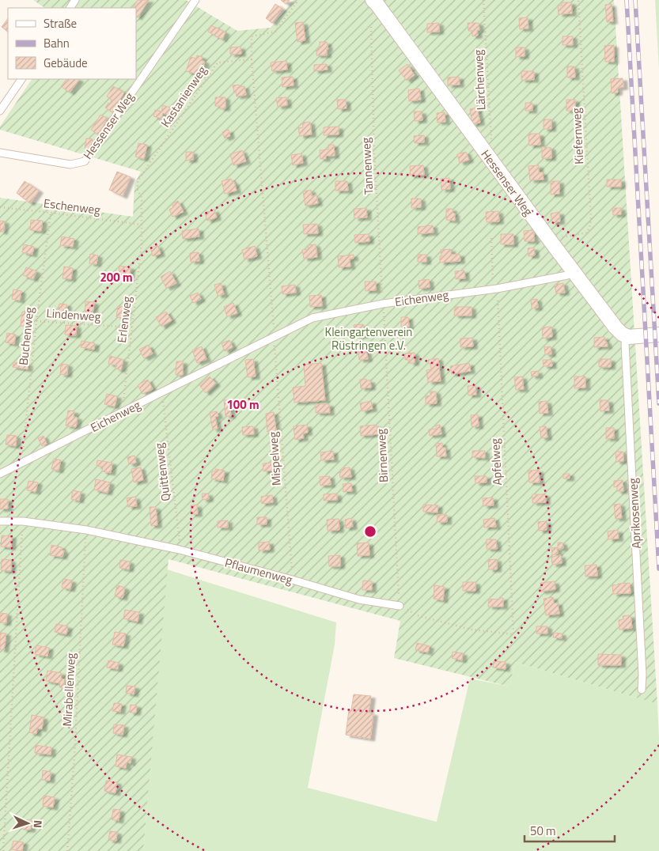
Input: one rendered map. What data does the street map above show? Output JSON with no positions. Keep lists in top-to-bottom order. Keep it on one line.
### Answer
{"streets":{"street":["Hessenser Weg"],"lane":["Eichenweg","Aprikosenweg","Pflaumenweg"],"path":["Lärchenweg","Kastanienweg","Kiefernweg","Tannenweg","Eschenweg","Lindenweg","Erlenweg","Buchenweg","Birnenweg","Mispelweg","Apfelweg","Quittenweg","Mirabellenweg"]},"crossings":[["Lärchenweg","Hessenser Weg"],["Kastanienweg","Erlenweg"],["Hessenser Weg","Kiefernweg"],["Hessenser Weg","Eichenweg"],["Hessenser Weg","Aprikosenweg"],["Tannenweg","Eichenweg"],["Tannenweg","Birnenweg"],["Eschenweg","Erlenweg"],["Eschenweg","Buchenweg"],["Eichenweg","Erlenweg"],["Eichenweg","Buchenweg"],["Eichenweg","Birnenweg"],["Eichenweg","Mispelweg"],["Eichenweg","Apfelweg"],["Eichenweg","Quittenweg"],["Lindenweg","Erlenweg"],["Lindenweg","Buchenweg"],["Birnenweg","Apfelweg"],["Birnenweg","Pflaumenweg"],["Mispelweg","Pflaumenweg"],["Apfelweg","Pflaumenweg"],["Quittenweg","Pflaumenweg"],["Pflaumenweg","Mirabellenweg"]],"parks":["Kleingartenverein Rüstringen e.V."],"legend":["Straße","Bahn","Gebäude"],"scale_bar":"50 m","north":"right","rings":["200 m","100 m"]}
